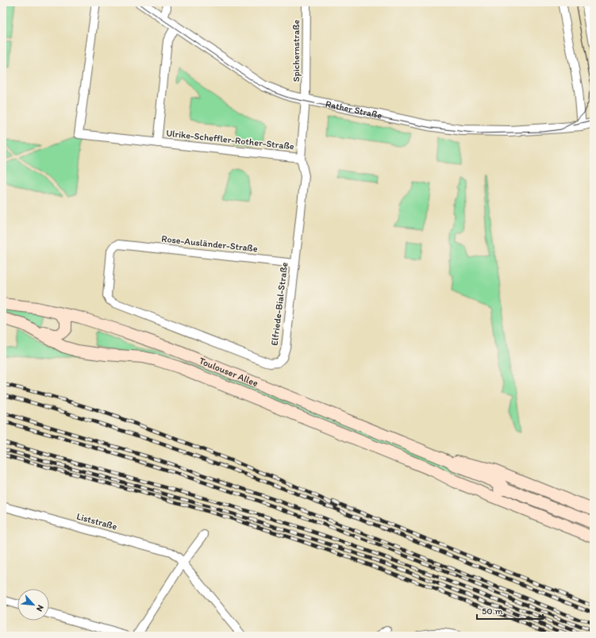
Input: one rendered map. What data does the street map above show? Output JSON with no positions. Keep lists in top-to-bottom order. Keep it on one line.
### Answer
{"streets":{"main road":["Toulouser Allee"],"street":["Spichernstraße","Rather Straße","Ulrike-Scheffler-Rother-Straße","Rose-Ausländer-Straße","Elfriede-Bial-Straße","Liststraße"]},"crossings":[["Spichernstraße","Rather Straße"],["Spichernstraße","Elfriede-Bial-Straße"],["Rather Straße","Ulrike-Scheffler-Rother-Straße"],["Rather Straße","Elfriede-Bial-Straße"],["Ulrike-Scheffler-Rother-Straße","Elfriede-Bial-Straße"],["Rose-Ausländer-Straße","Elfriede-Bial-Straße"]],"scale_bar":"50 m","north":"bottom right"}
